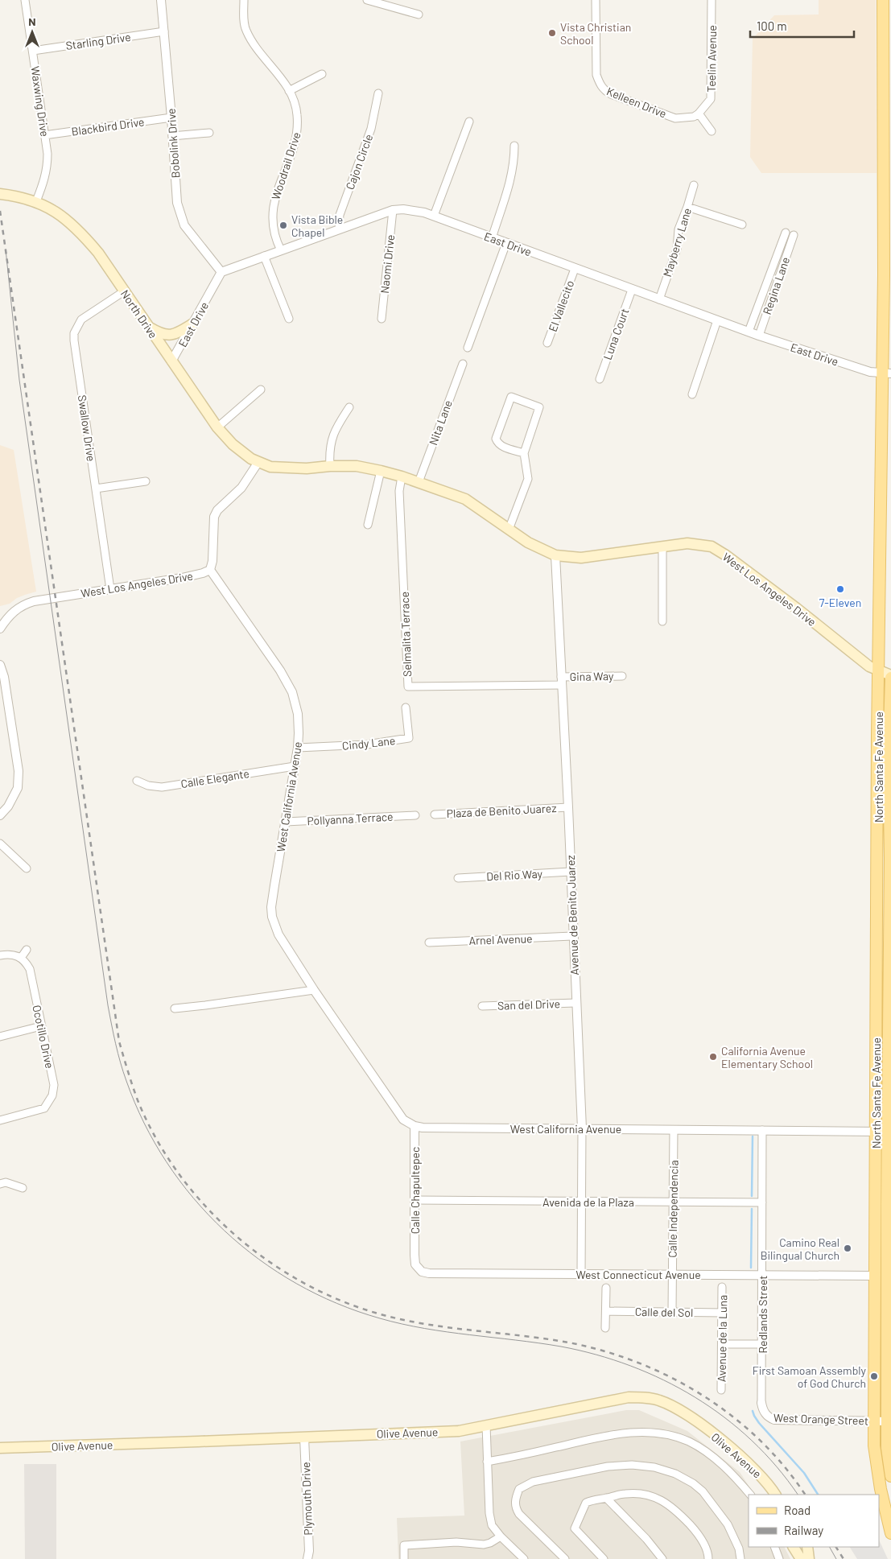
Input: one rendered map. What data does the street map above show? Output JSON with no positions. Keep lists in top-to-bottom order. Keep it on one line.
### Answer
{"streets":{"main road":["North Drive","West Los Angeles Drive","North Santa Fe Avenue","Olive Avenue"],"street":["Starling Drive","Teelin Avenue","Waxwing Drive","Kelleen Drive","Blackbird Drive","Bobolink Drive","Cajon Circle","Woodrail Drive","Mayberry Lane","East Drive","Naomi Drive","Regina Lane","El Vallecito","Luna Court","Nita Lane","Swallow Drive","Selmalita Terrace","Gina Way","Cindy Lane","Calle Elegante","West California Avenue","Plaza de Benito Juarez","Pollyanna Terrace","Del Rio Way","Avenue de Benito Juarez","Arnel Avenue","San del Drive","Ocotillo Drive","Calle Chapultepec","Avenida de la Plaza","Calle Independencia","West Connecticut Avenue","Calle del Sol","Redlands Street","Avenue de la Luna","West Orange Street","Plymouth Drive"]},"crossings":[["Starling Drive","Waxwing Drive"],["Starling Drive","Bobolink Drive"],["Teelin Avenue","Kelleen Drive"],["Waxwing Drive","Blackbird Drive"],["Waxwing Drive","North Drive"],["Blackbird Drive","Bobolink Drive"],["Bobolink Drive","East Drive"],["Cajon Circle","East Drive"],["Woodrail Drive","East Drive"],["Mayberry Lane","East Drive"],["East Drive","Naomi Drive"],["East Drive","Regina Lane"],["East Drive","El Vallecito"],["East Drive","North Drive"],["East Drive","Luna Court"],["East Drive","North Santa Fe Avenue"],["North Drive","Swallow Drive"],["North Drive","West Los Angeles Drive"],["Nita Lane","West Los Angeles Drive"],["Swallow Drive","West Los Angeles Drive"],["West Los Angeles Drive","Selmalita Terrace"],["West Los Angeles Drive","North Santa Fe Avenue"],["West Los Angeles Drive","West California Avenue"],["West Los Angeles Drive","Avenue de Benito Juarez"],["Selmalita Terrace","Gina Way"],["Selmalita Terrace","Avenue de Benito Juarez"],["Gina Way","Avenue de Benito Juarez"],["Cindy Lane","West California Avenue"],["North Santa Fe Avenue","West California Avenue"],["North Santa Fe Avenue","West Connecticut Avenue"],["North Santa Fe Avenue","West Orange Street"],["Calle Elegante","West California Avenue"],["West California Avenue","Pollyanna Terrace"],["West California Avenue","Avenue de Benito Juarez"],["West California Avenue","Calle Chapultepec"],["West California Avenue","Calle Independencia"],["West California Avenue","Redlands Street"],["Plaza de Benito Juarez","Avenue de Benito Juarez"],["Del Rio Way","Avenue de Benito Juarez"],["Avenue de Benito Juarez","Arnel Avenue"],["Avenue de Benito Juarez","San del Drive"],["Avenue de Benito Juarez","Avenida de la Plaza"],["Avenue de Benito Juarez","West Connecticut Avenue"],["Calle Chapultepec","Avenida de la Plaza"],["Calle Chapultepec","West Connecticut Avenue"],["Avenida de la Plaza","Calle Independencia"],["Avenida de la Plaza","Redlands Street"],["Calle Independencia","West Connecticut Avenue"],["Calle Independencia","Calle del Sol"],["West Connecticut Avenue","Redlands Street"],["Calle del Sol","Avenue de la Luna"],["Redlands Street","West Orange Street"],["Olive Avenue","Plymouth Drive"]],"places":["Vista Christian School","Vista Bible Chapel","7-Eleven","California Avenue Elementary School","Camino Real Bilingual Church","First Samoan Assembly of God Church"],"legend":["Road","Railway"],"scale_bar":"100 m","north":"top"}
